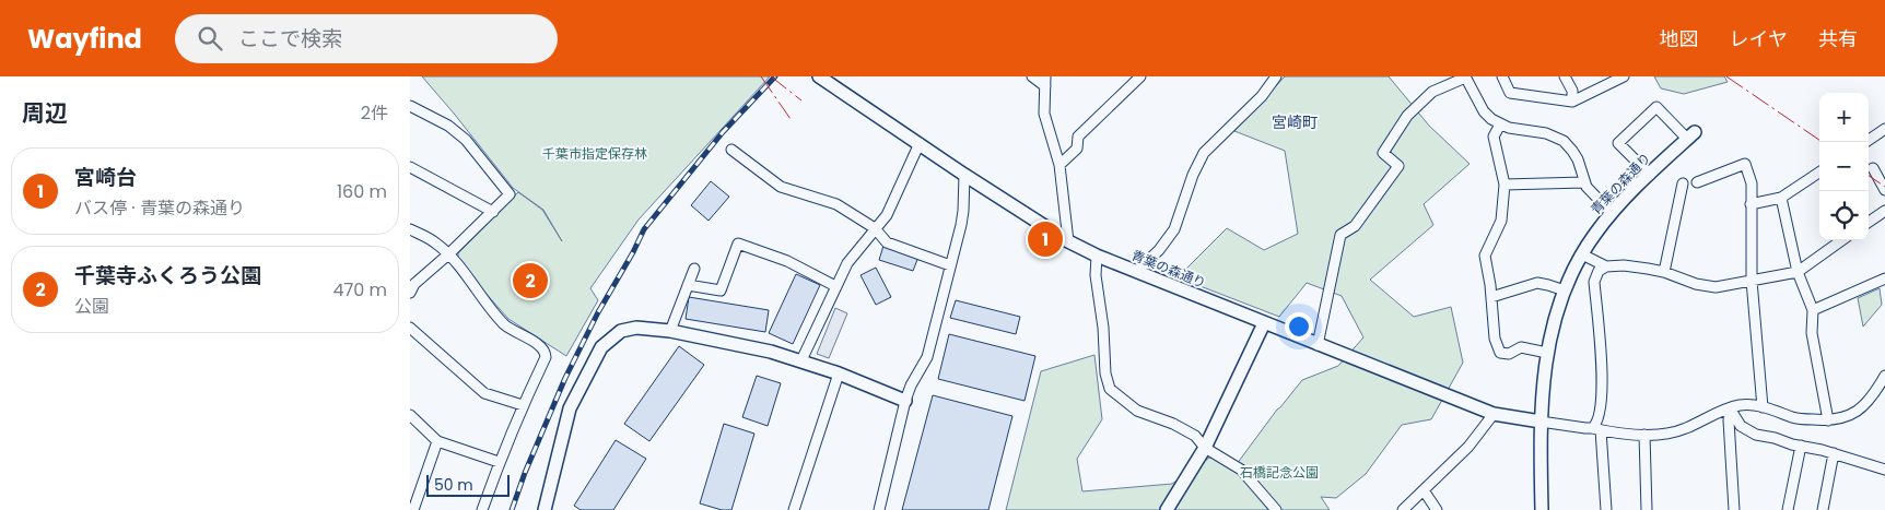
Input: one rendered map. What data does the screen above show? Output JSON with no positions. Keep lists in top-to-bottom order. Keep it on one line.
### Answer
{"streets":{"street":["青葉の森通り"]},"districts":["宮崎町"],"parks":["千葉市指定保存林","石橋記念公園"],"scale_bar":"50 m","page":{"header":"Wayfind","search":"ここで検索","nav":["地図","レイヤ","共有"],"heading":["周辺","2件"],"map_buttons":["+","−"],"list":[{"mark":"1","name":"宮崎台","note":"バス停 · 青葉の森通り","value":"160 m"},{"mark":"2","name":"千葉寺ふくろう公園","note":"公園","value":"470 m"}],"pins":["1","2"],"scale":"50 m"}}
